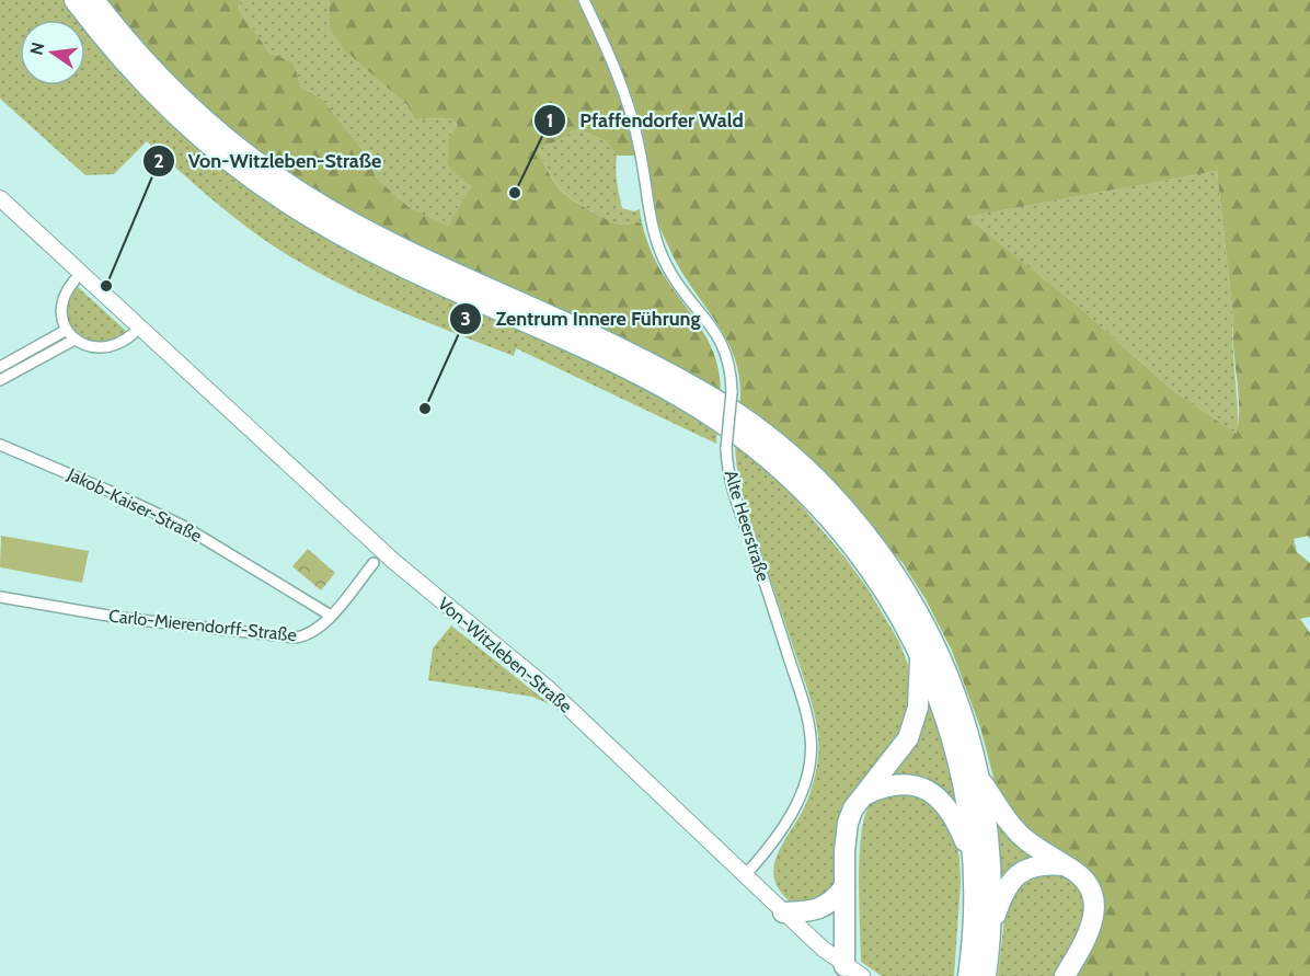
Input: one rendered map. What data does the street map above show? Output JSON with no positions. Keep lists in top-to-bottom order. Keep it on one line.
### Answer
{"streets":{"street":["Jakob-Kaiser-Straße","Alte Heerstraße","Carlo-Mierendorff-Straße","Von-Witzleben-Straße"]},"crossings":[["Jakob-Kaiser-Straße","Carlo-Mierendorff-Straße"],["Alte Heerstraße","Von-Witzleben-Straße"]],"places":["Pfaffendorfer Wald","Von-Witzleben-Straße","Zentrum Innere Führung"],"north":"left"}
